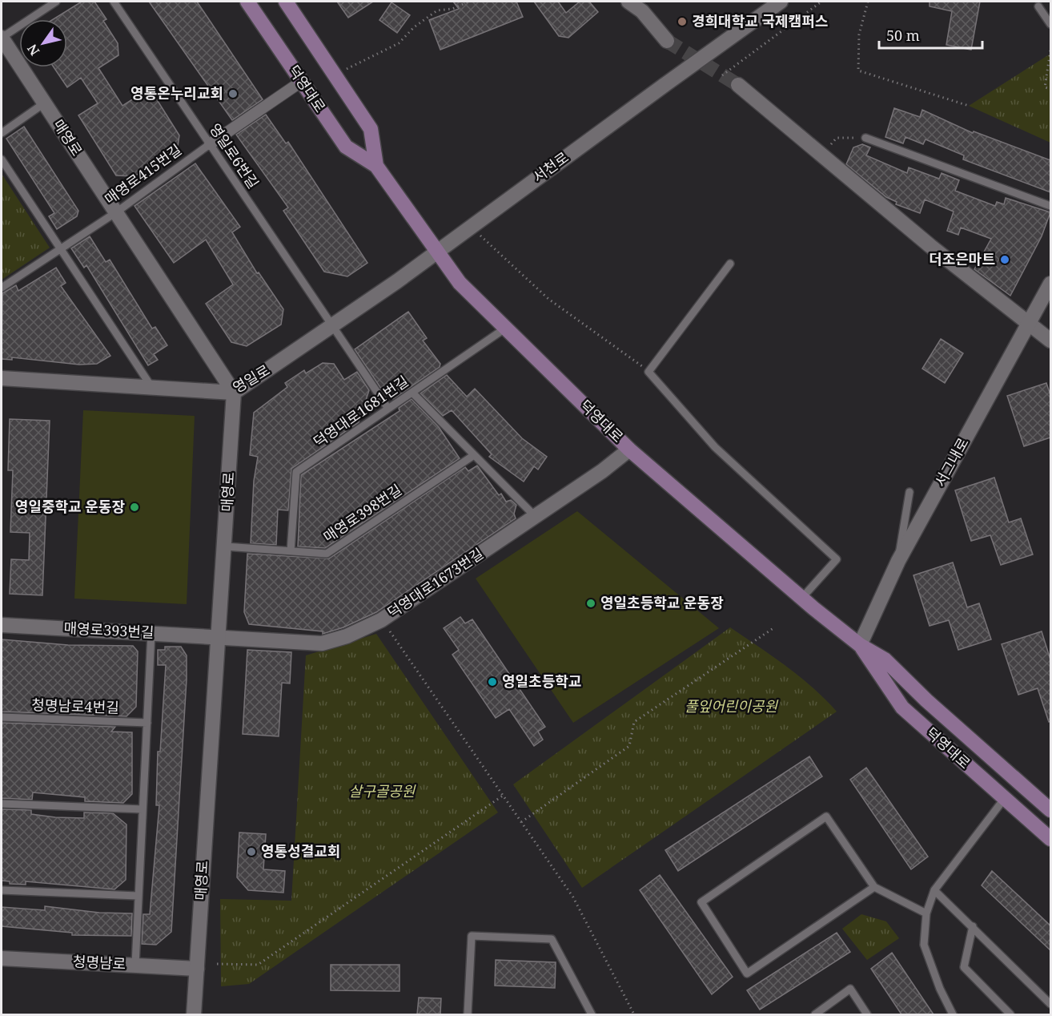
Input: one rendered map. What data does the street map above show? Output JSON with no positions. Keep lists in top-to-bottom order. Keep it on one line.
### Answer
{"streets":{"main road":["덕영대로"],"street":["매영로","서천로","매영로415번길","영일로","서그내로","덕영대로1673번길","매영로393번길","청명남로"],"lane":["영일로6번길","덕영대로1681번길","매영로398번길","청명남로4번길"]},"crossings":[["덕영대로","서천로"],["덕영대로","매영로415번길"],["덕영대로","영일로"],["덕영대로","덕영대로1681번길"],["덕영대로","서그내로"],["덕영대로","덕영대로1673번길"],["매영로","매영로415번길"],["매영로","영일로"],["매영로","매영로398번길"],["매영로","덕영대로1673번길"],["매영로","매영로393번길"],["매영로","청명남로"],["영일로6번길","매영로415번길"],["영일로6번길","영일로"],["영일로6번길","덕영대로1681번길"],["서천로","영일로"],["덕영대로1681번길","매영로398번길"],["덕영대로1673번길","매영로393번길"]],"parks":["풀잎어린이공원","살구골공원"],"places":["경희대학교 국제캠퍼스","영통온누리교회","더조은마트","영일중학교 운동장","영일초등학교 운동장","영일초등학교","영통성결교회"],"scale_bar":"50 m","north":"bottom left"}
